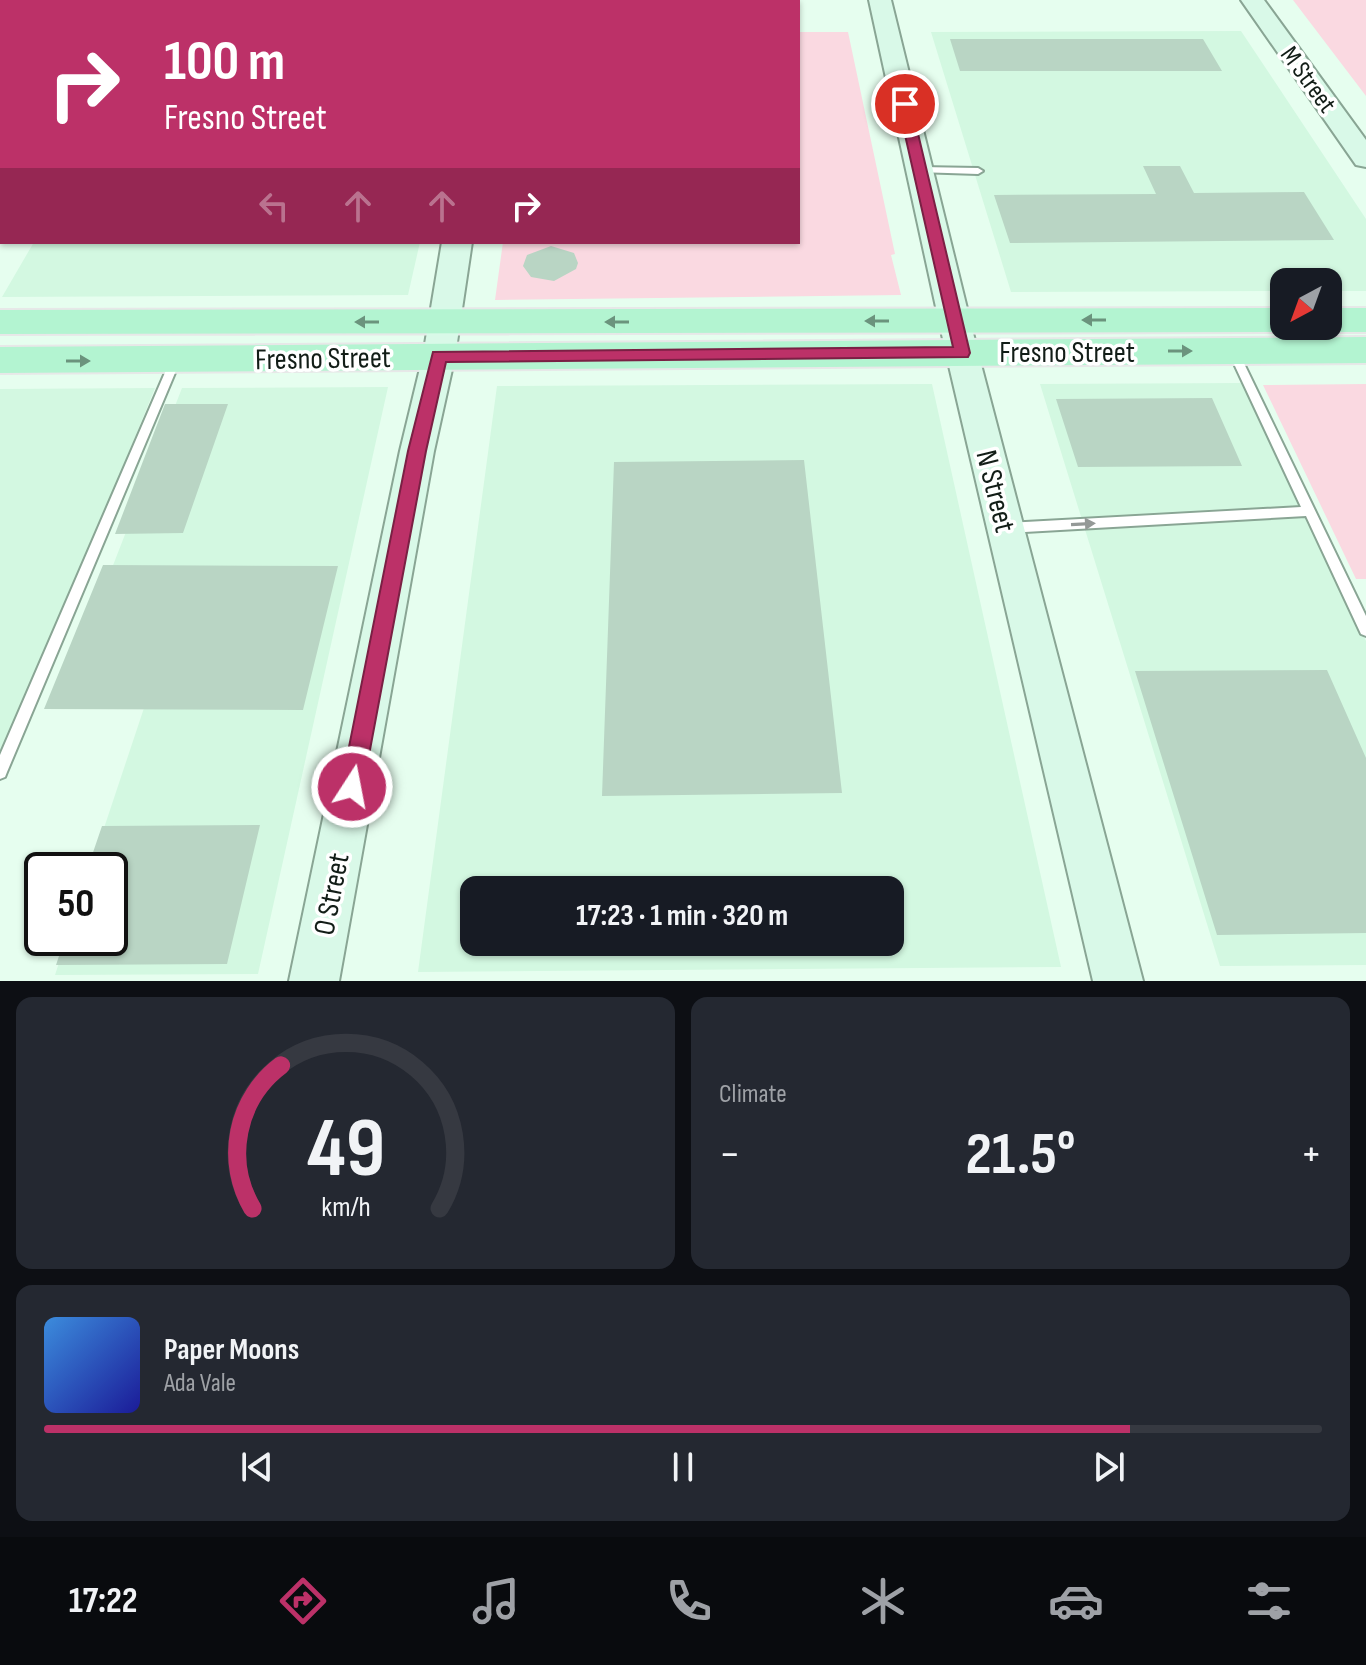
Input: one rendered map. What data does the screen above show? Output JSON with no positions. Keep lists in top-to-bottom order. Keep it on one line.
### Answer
{"streets":{"main road":["Fresno Street"],"street":["M Street","N Street","O Street"]},"crossings":[["Fresno Street","N Street"],["Fresno Street","O Street"]],"north":"bottom left","page":{"turn":["100 m","Fresno Street"],"limit":"50","trip":"17:23 · 1 min · 320 m","tile":"Climate","heat":["−","21.5°","+"],"song":["Paper Moons","Ada Vale"],"tabs":"17:22","gauge":["49","km/h"]}}
